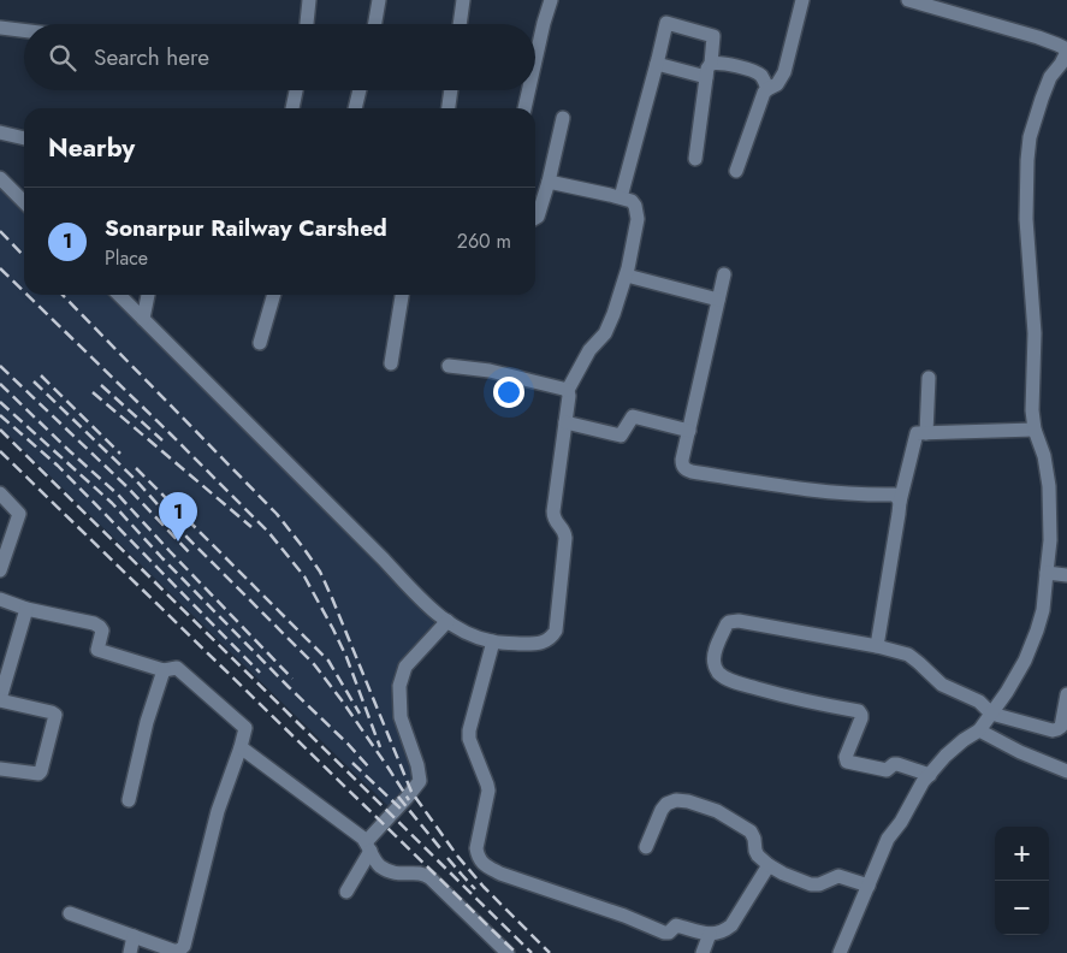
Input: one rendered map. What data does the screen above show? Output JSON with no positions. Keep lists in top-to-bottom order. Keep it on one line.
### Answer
{"page":{"search":"Search here","heading":"Nearby","list":[{"mark":"1","name":"Sonarpur Railway Carshed","note":"Place","value":"260 m"}],"pins":"1","map_buttons":["+","−"]}}
